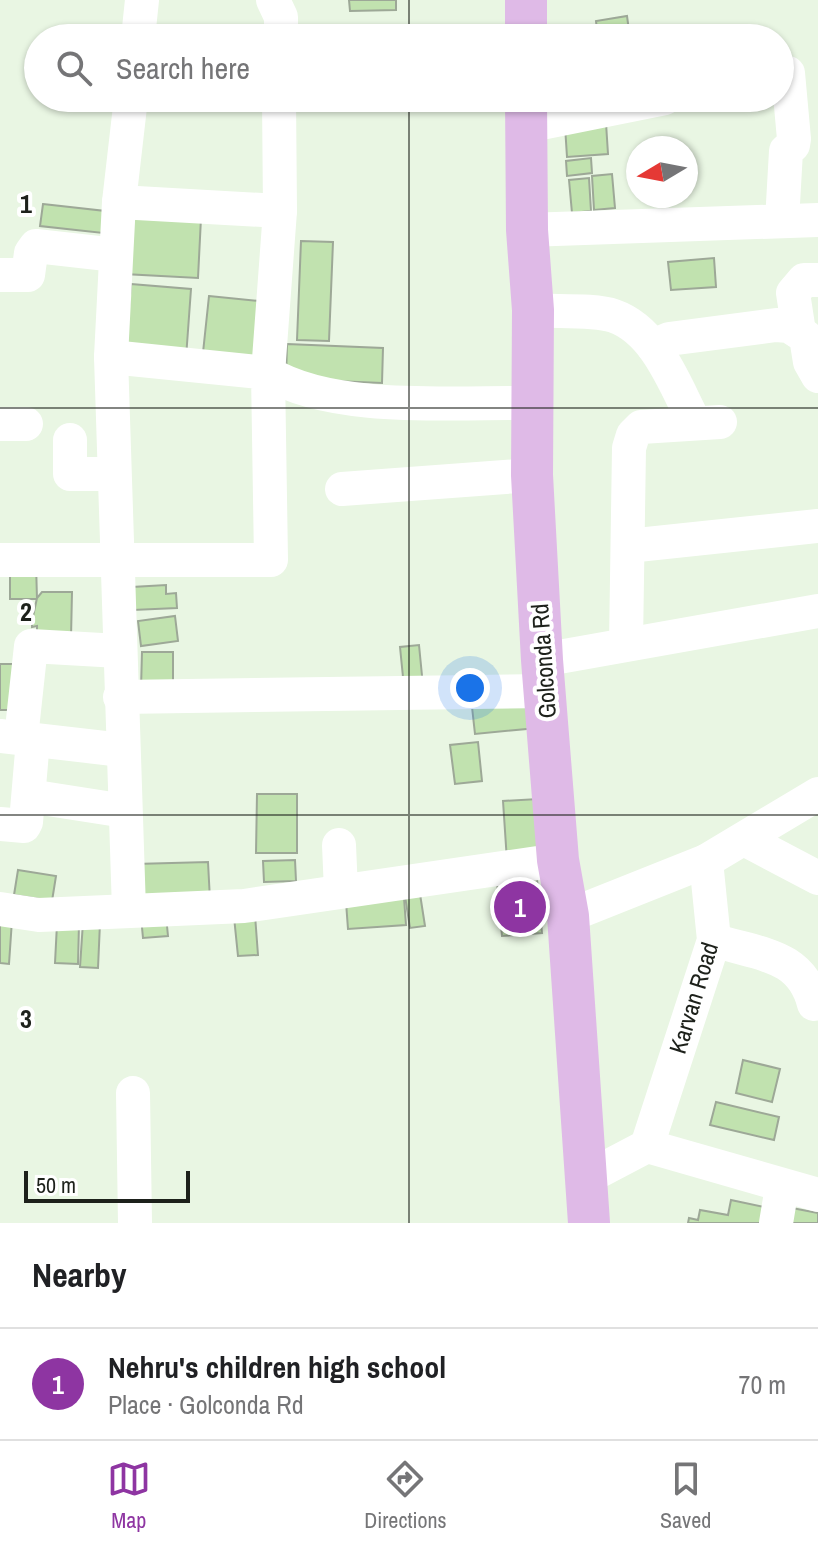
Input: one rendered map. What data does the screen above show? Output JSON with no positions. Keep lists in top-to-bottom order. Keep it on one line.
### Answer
{"streets":{"main road":["Golconda Rd"],"street":["Karvan Road"]},"scale_bar":"50 m","north":"left","page":{"search":"Search here","pins":"1","scale":"50 m","heading":"Nearby","list":[{"mark":"1","name":"Nehru's children high school","note":"Place · Golconda Rd","value":"70 m"}],"nav":["Map","Directions","Saved"]},"grid":{"rows":["1","2","3"]}}
